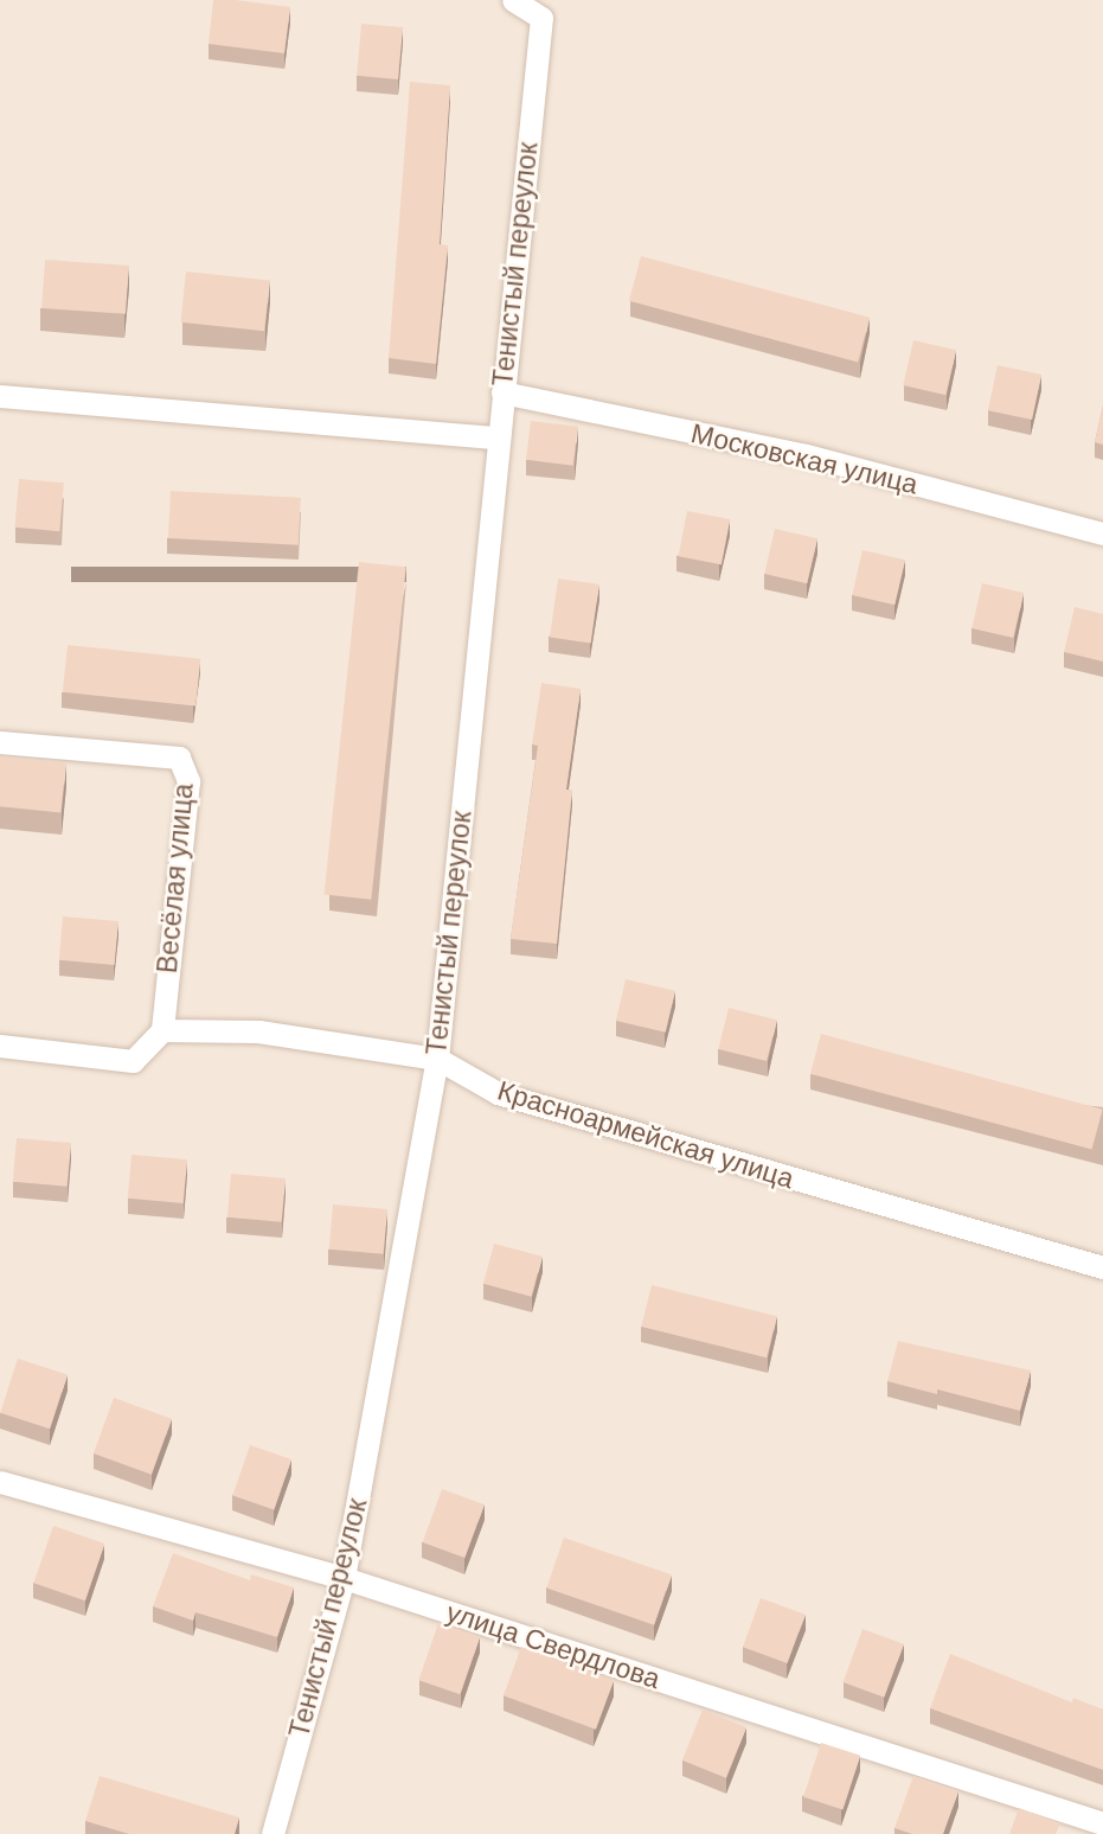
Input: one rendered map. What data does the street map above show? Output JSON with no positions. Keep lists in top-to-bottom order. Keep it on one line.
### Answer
{"streets":{"street":["Тенистый переулок","Московская улица","Весёлая улица","Красноармейская улица","улица Свердлова"]},"crossings":[["Тенистый переулок","Московская улица"],["Тенистый переулок","Красноармейская улица"],["Тенистый переулок","улица Свердлова"],["Весёлая улица","Красноармейская улица"]]}
